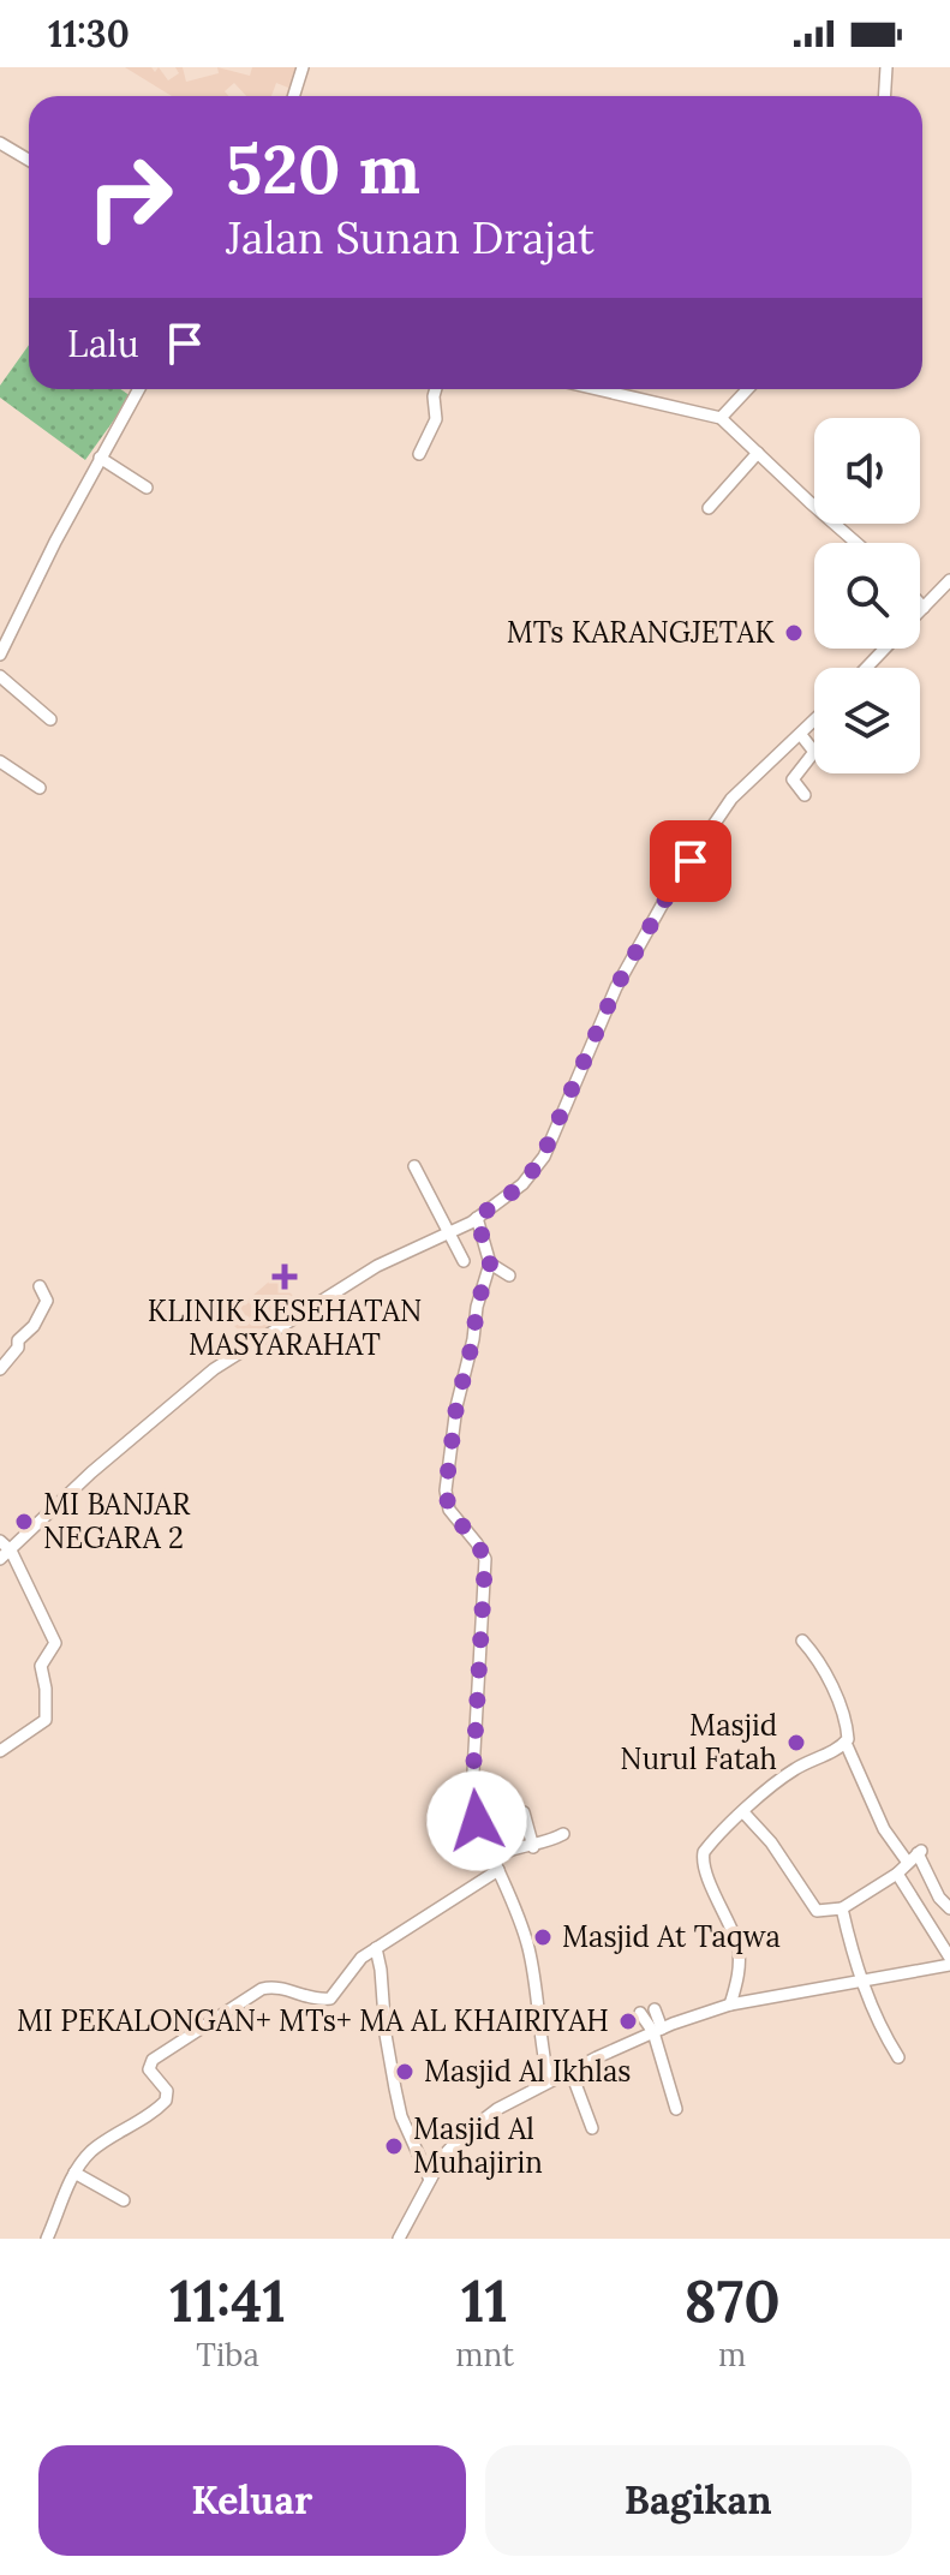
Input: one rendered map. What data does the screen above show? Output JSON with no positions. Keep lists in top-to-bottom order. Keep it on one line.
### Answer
{"places":{"other":["MTs KARANGJETAK","MI BANJAR NEGARA 2","Masjid Nurul Fatah","Masjid At Taqwa","MI PEKALONGAN+ MTs+ MA AL KHAIRIYAH","Masjid Al Ikhlas","Masjid Al Muhajirin"],"health":["KLINIK KESEHATAN MASYARAHAT"]},"page":{"status":"11:30","turn":["520 m","Jalan Sunan Drajat"],"then":"Lalu","eta":["11:41","Tiba","11","mnt","870","m"],"buttons":["Keluar","Bagikan"]}}
